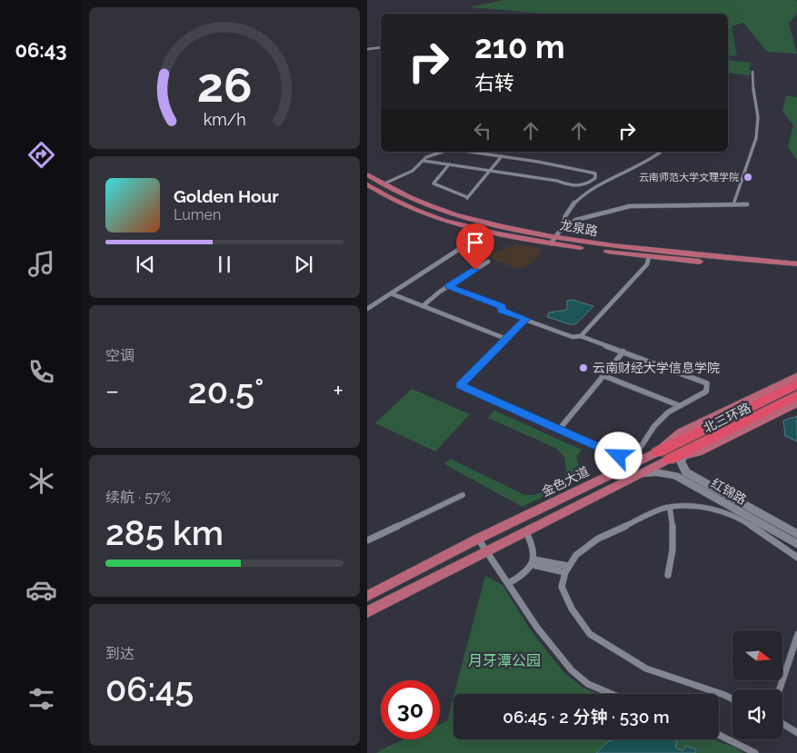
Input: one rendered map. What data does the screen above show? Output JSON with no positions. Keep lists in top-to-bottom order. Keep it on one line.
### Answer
{"streets":{"highway":["北三环路"],"main road":["龙泉路","金色大道"],"street":["红锦路"]},"crossings":[["北三环路","金色大道"],["北三环路","红锦路"]],"parks":["月牙潭公园"],"places":["云南师范大学文理学院","云南财经大学信息学院"],"north":"right","page":{"tabs":"06:43","turn":["210 m","右转"],"song":["Golden Hour","Lumen"],"tile":["空调",["续航 · 57%","285 km"],["到达","06:45"]],"heat":["−","20.5°","+"],"limit":"30","trip":"06:45 · 2 分钟 · 530 m","gauge":["26","km/h"]}}
